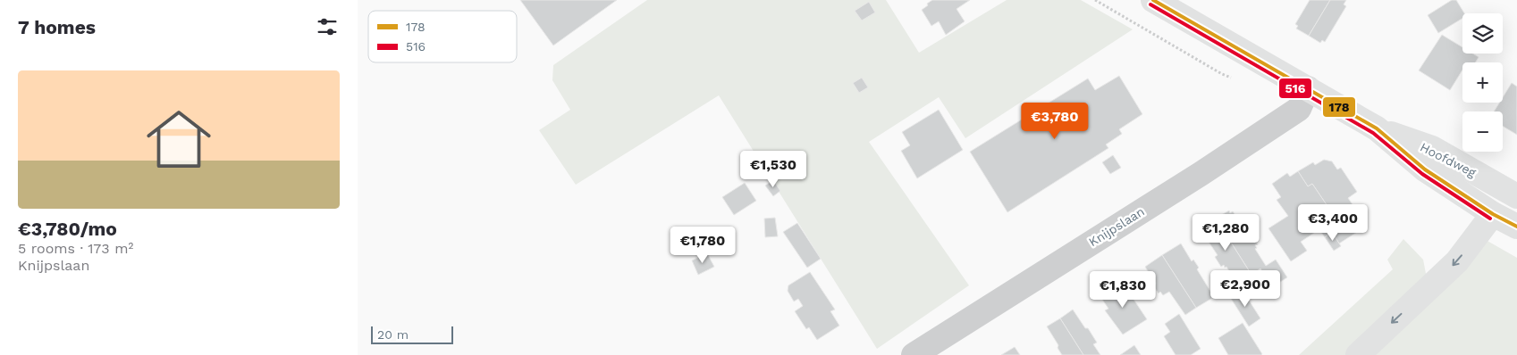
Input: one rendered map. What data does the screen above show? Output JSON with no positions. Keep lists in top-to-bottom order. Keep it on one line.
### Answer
{"streets":{"main road":["Hoofdweg"],"street":["Knijpslaan"]},"crossings":[["Hoofdweg","Knijpslaan"]],"lines":["transit line 178","transit line 516"],"legend":["178","516"],"scale_bar":"20 m","page":{"heading":"7 homes","map_buttons":["+","−"],"list":[{"name":"€3,780/mo","note":"5 rooms · 173 m² · Knijpslaan"}],"price":["€3,780","€1,530","€3,400","€1,280","€1,780","€2,900","€1,830"],"scale":"20 m"}}
